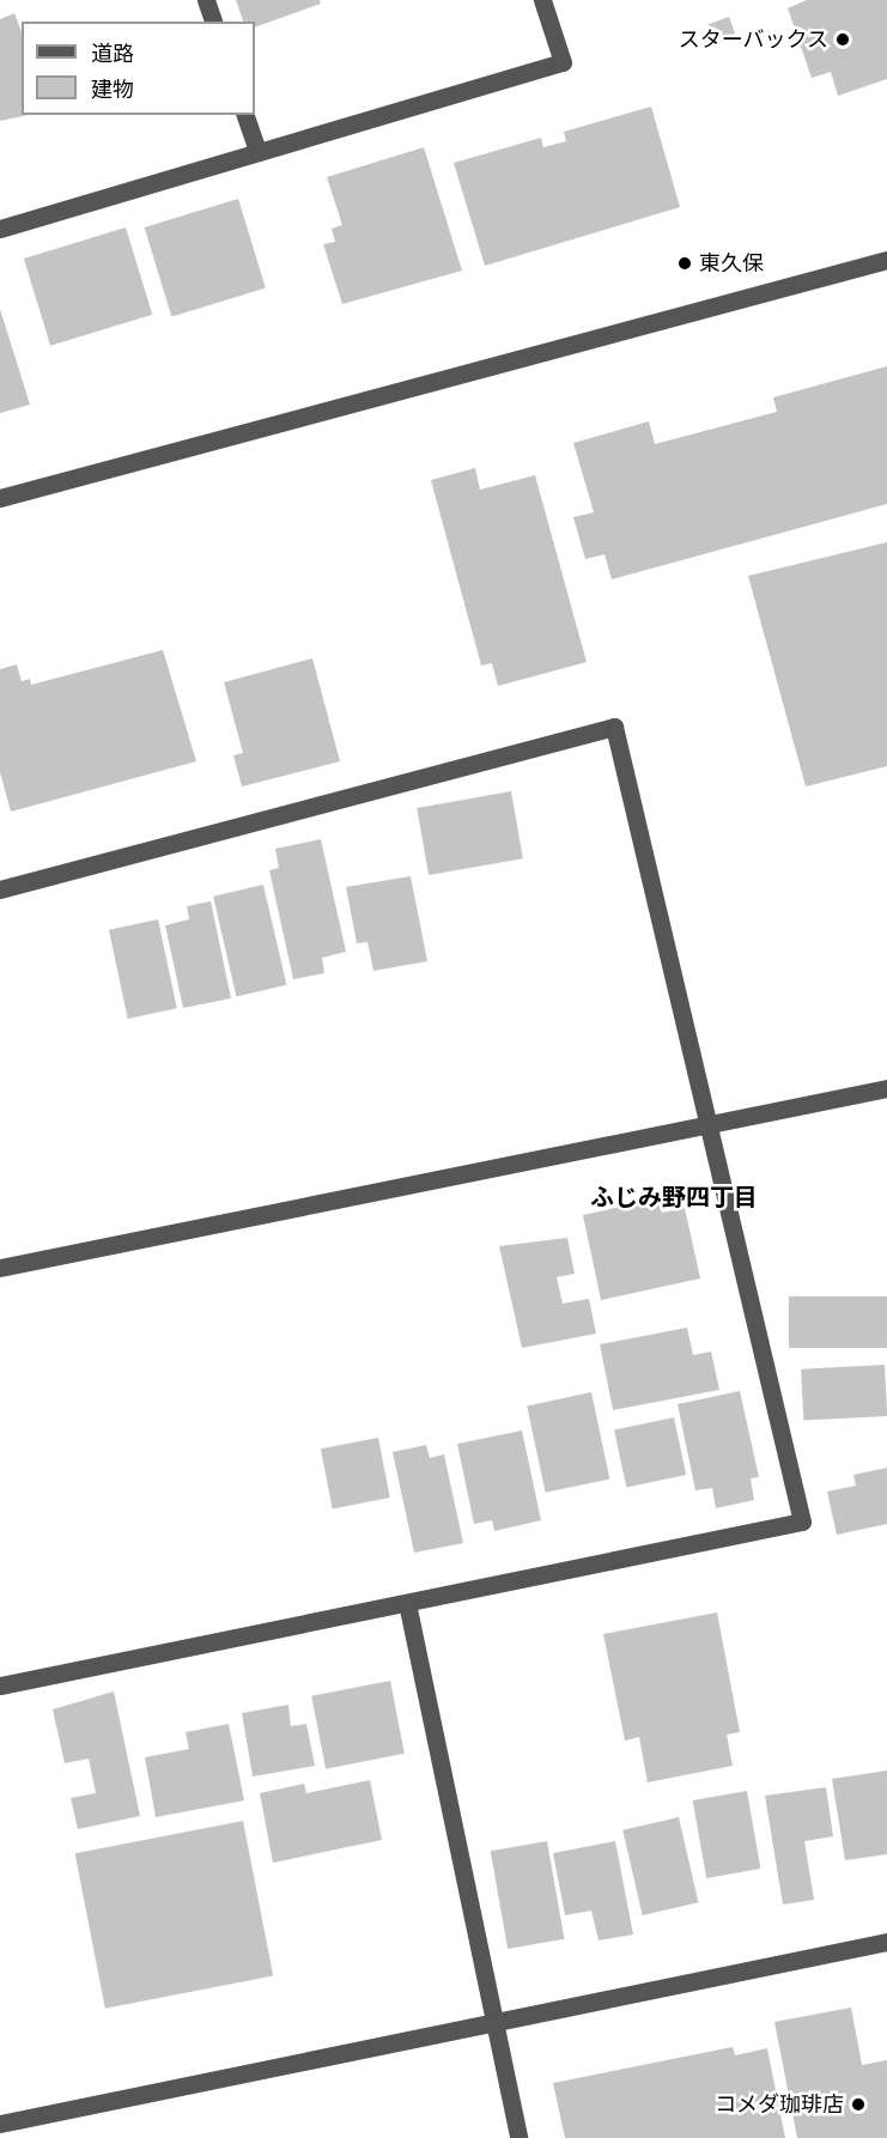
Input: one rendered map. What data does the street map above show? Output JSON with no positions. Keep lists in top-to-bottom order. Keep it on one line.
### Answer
{"districts":["ふじみ野四丁目"],"places":["スターバックス","東久保","コメダ珈琲店"],"legend":["道路","建物"]}
